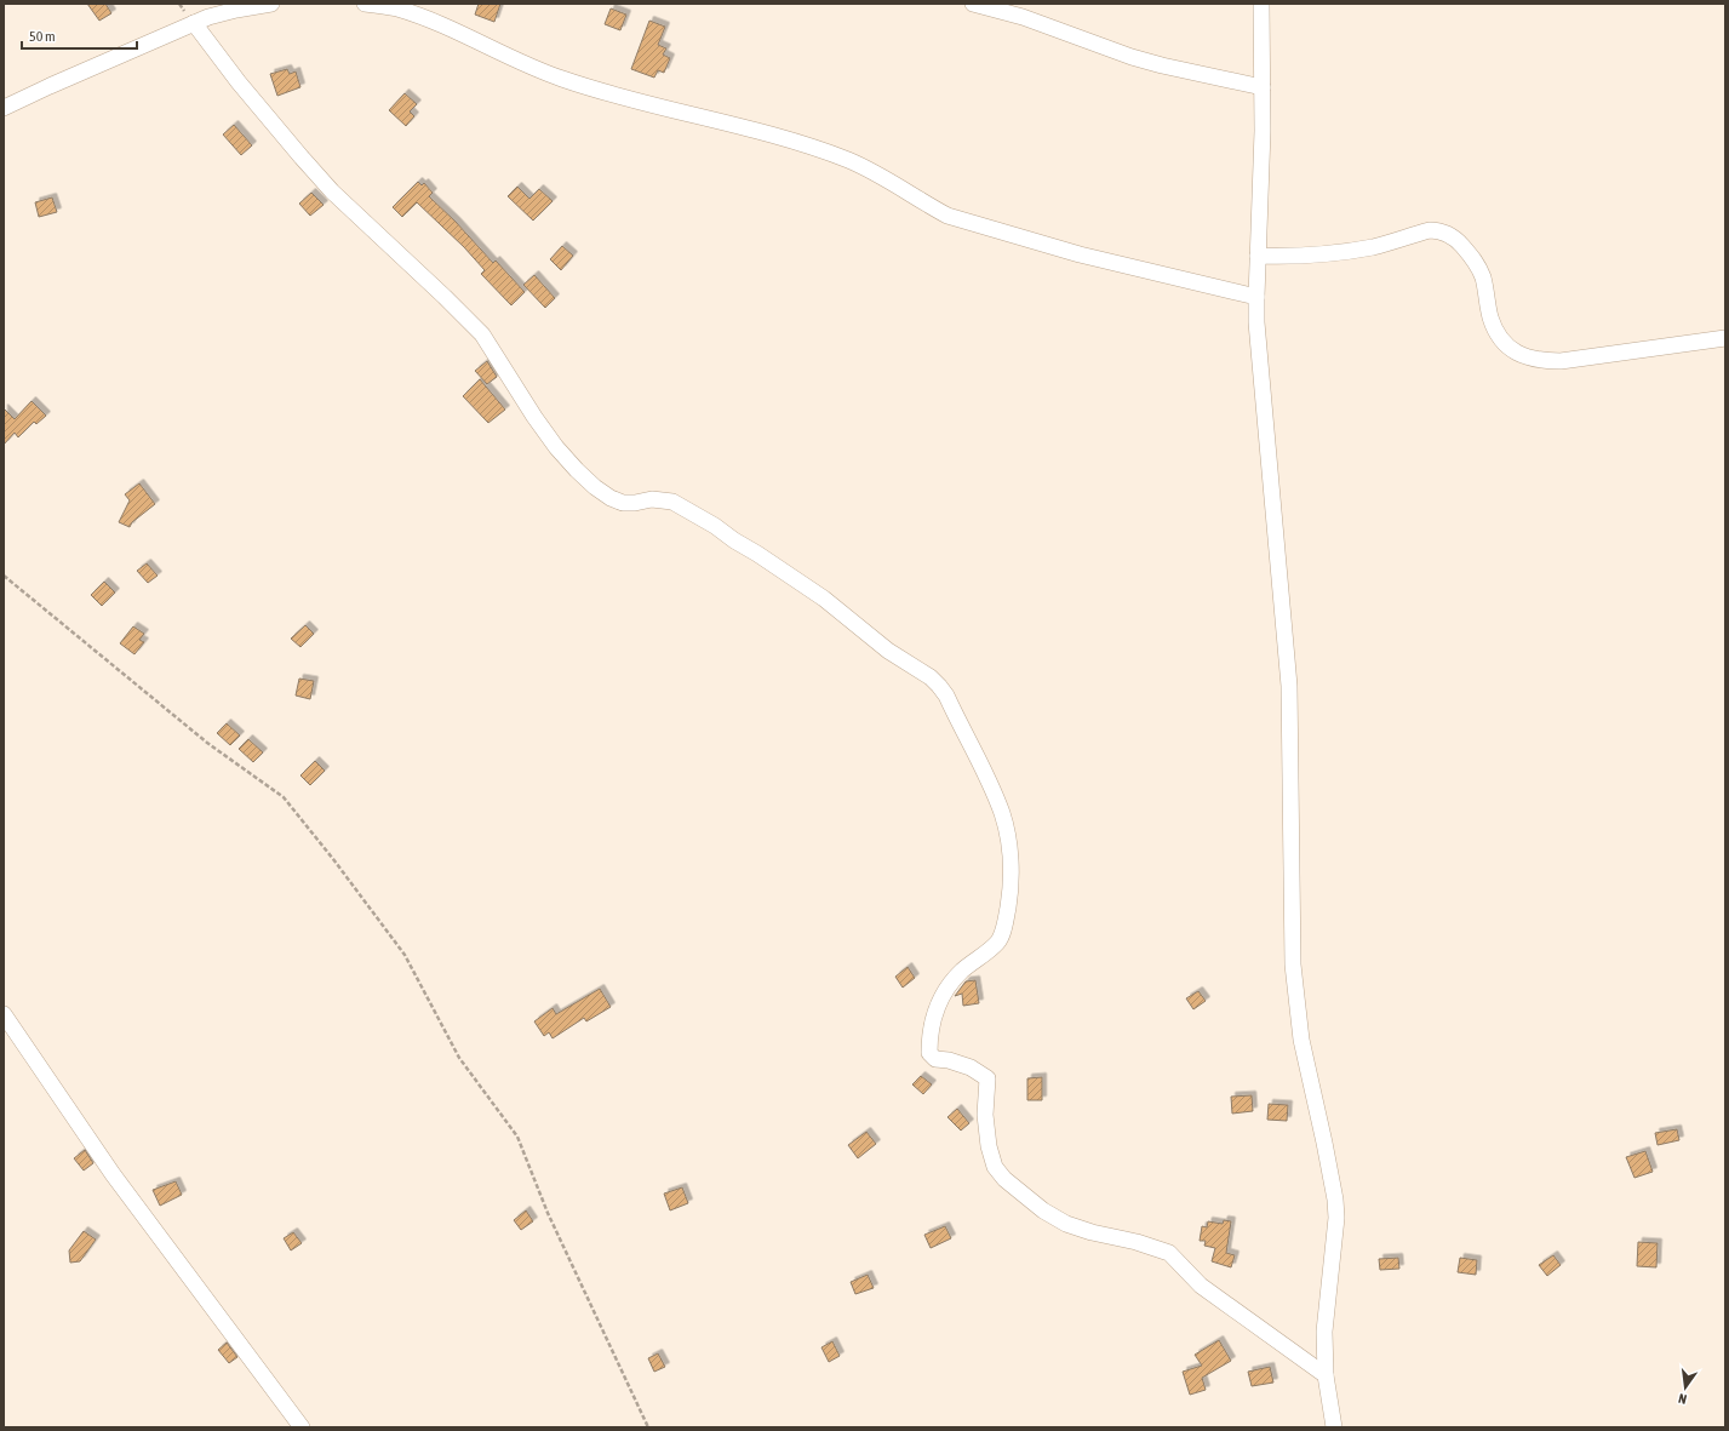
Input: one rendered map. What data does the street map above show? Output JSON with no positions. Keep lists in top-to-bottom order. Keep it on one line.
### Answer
{"scale_bar":"50 m","north":"bottom"}
